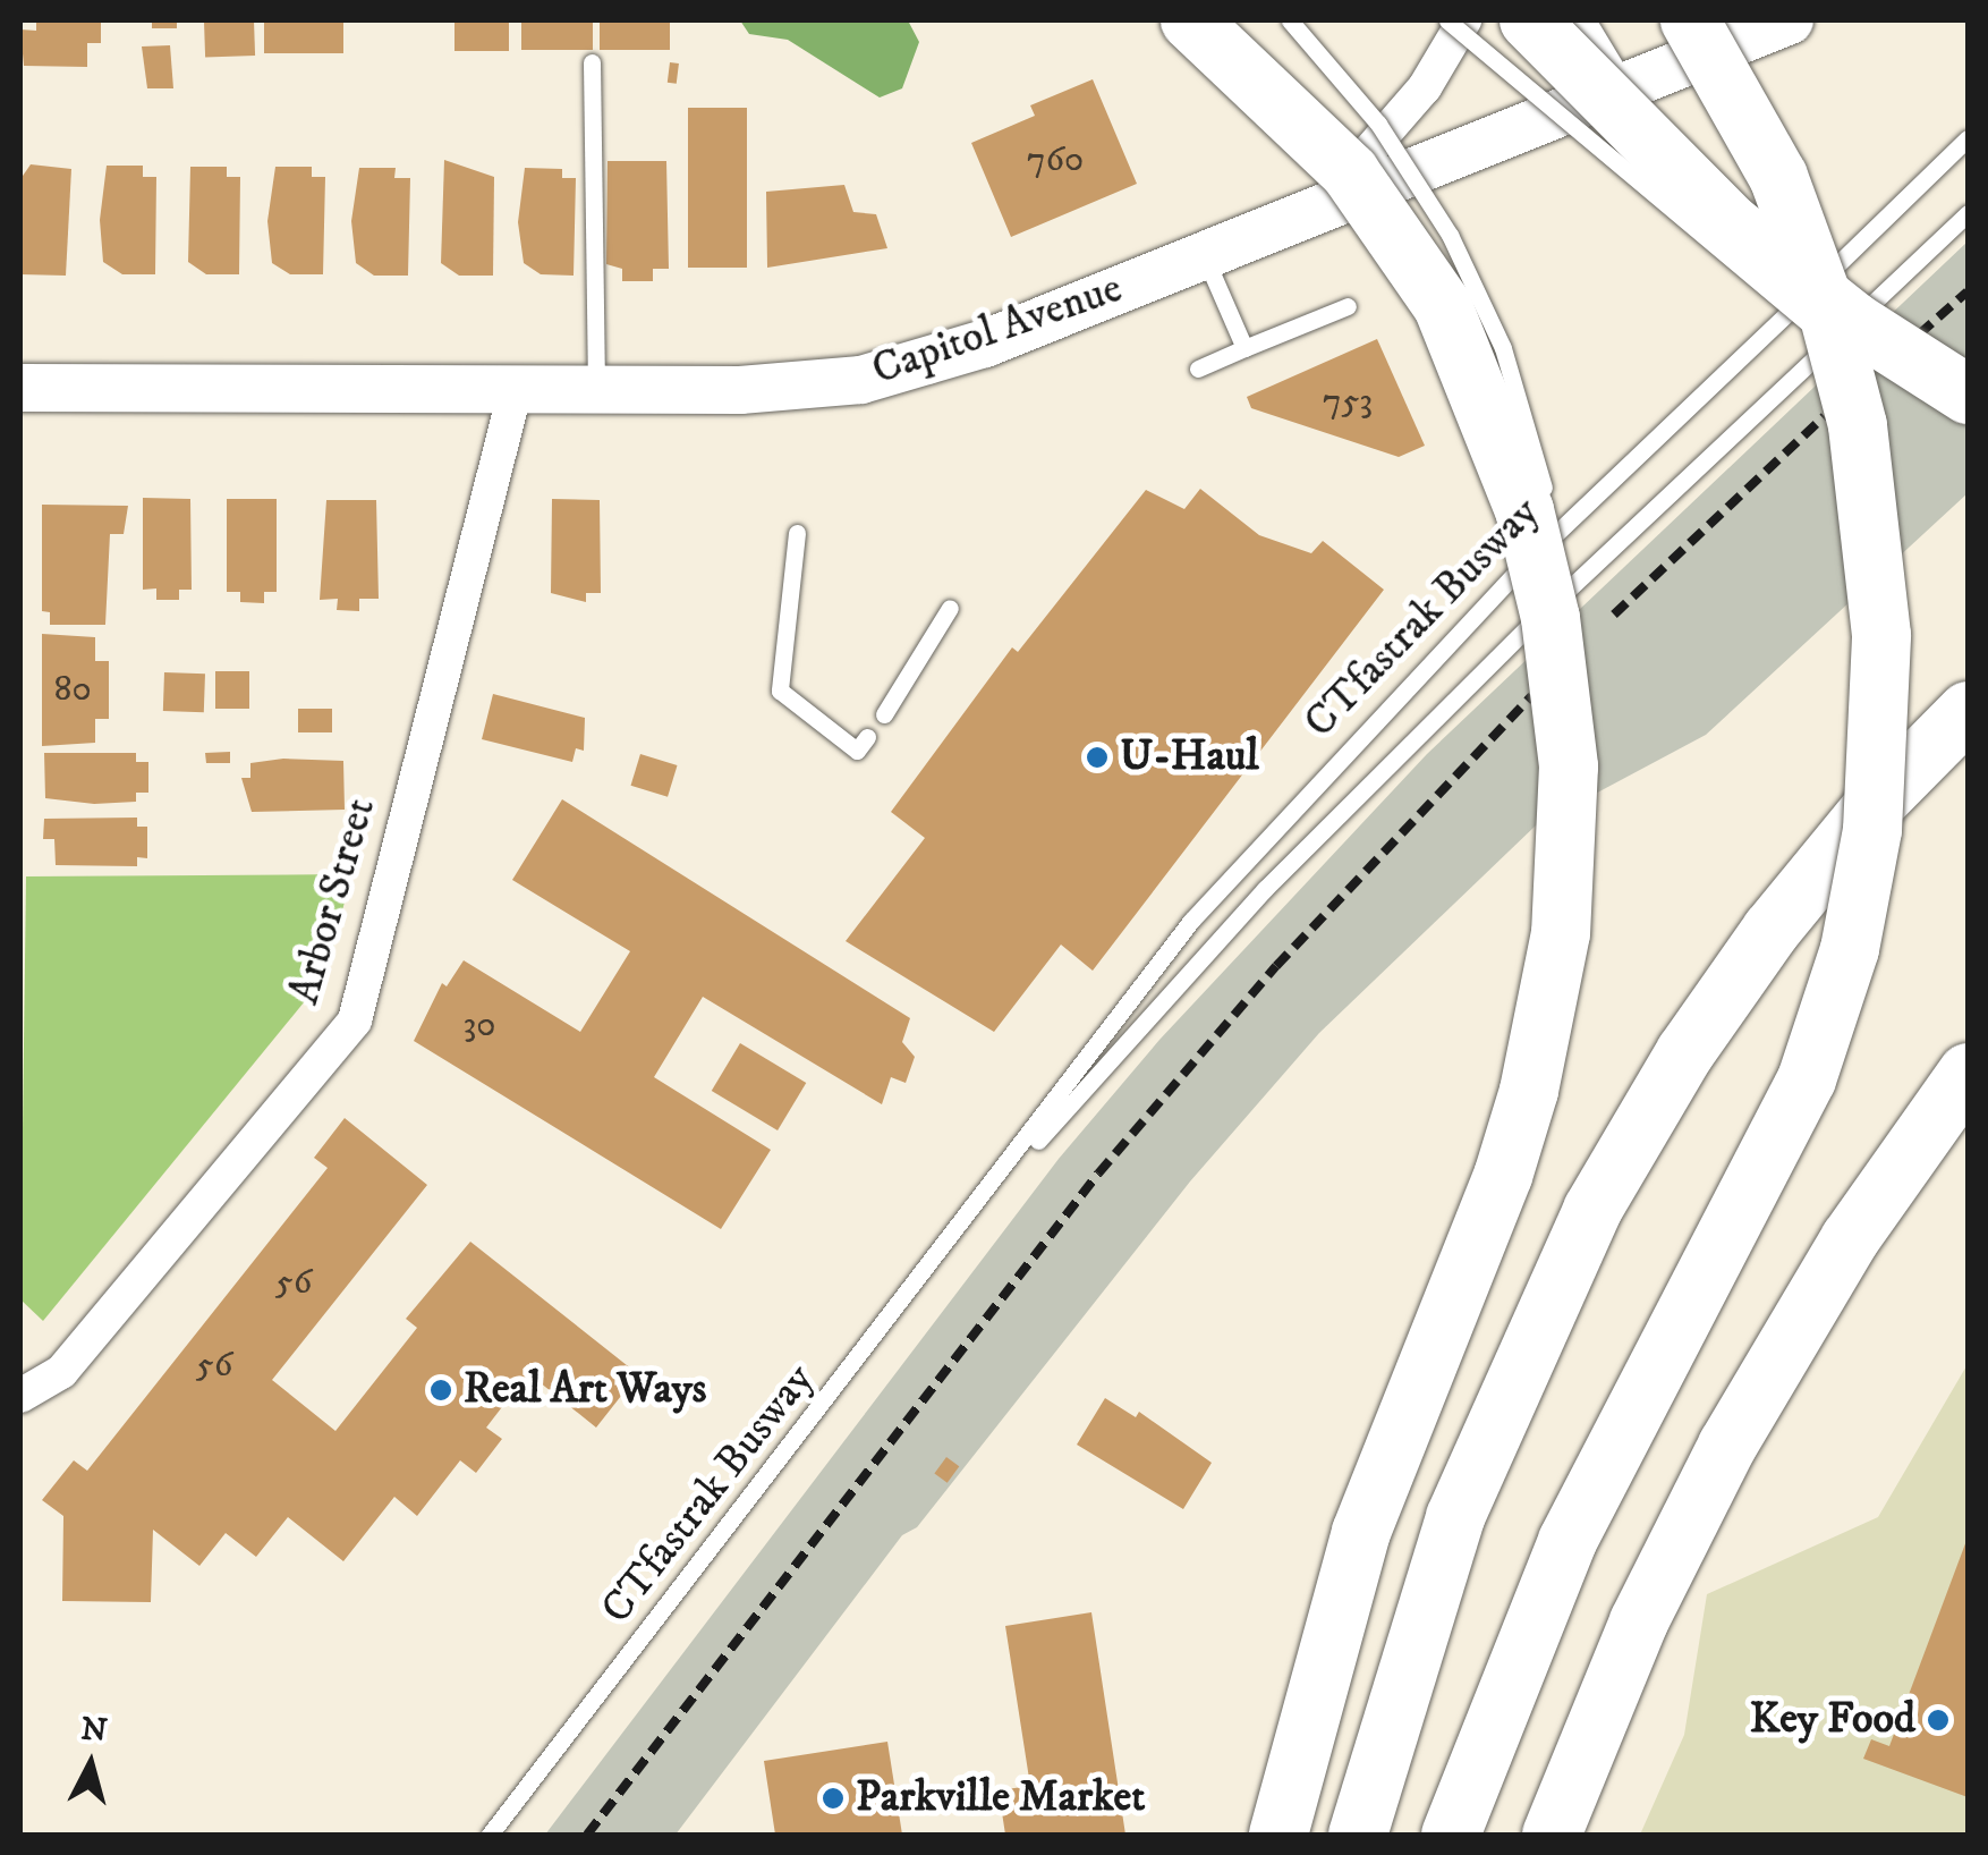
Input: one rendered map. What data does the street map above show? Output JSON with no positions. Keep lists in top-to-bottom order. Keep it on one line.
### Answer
{"streets":{"main road":["Capitol Avenue"],"street":["Arbor Street"],"lane":["CTfastrak Busway"]},"crossings":[["Capitol Avenue","Arbor Street"]],"places":["U-Haul","Real Art Ways","Key Food","Parkville Market"],"house_numbers":["760","753","80","30","56","56"],"north":"top"}
